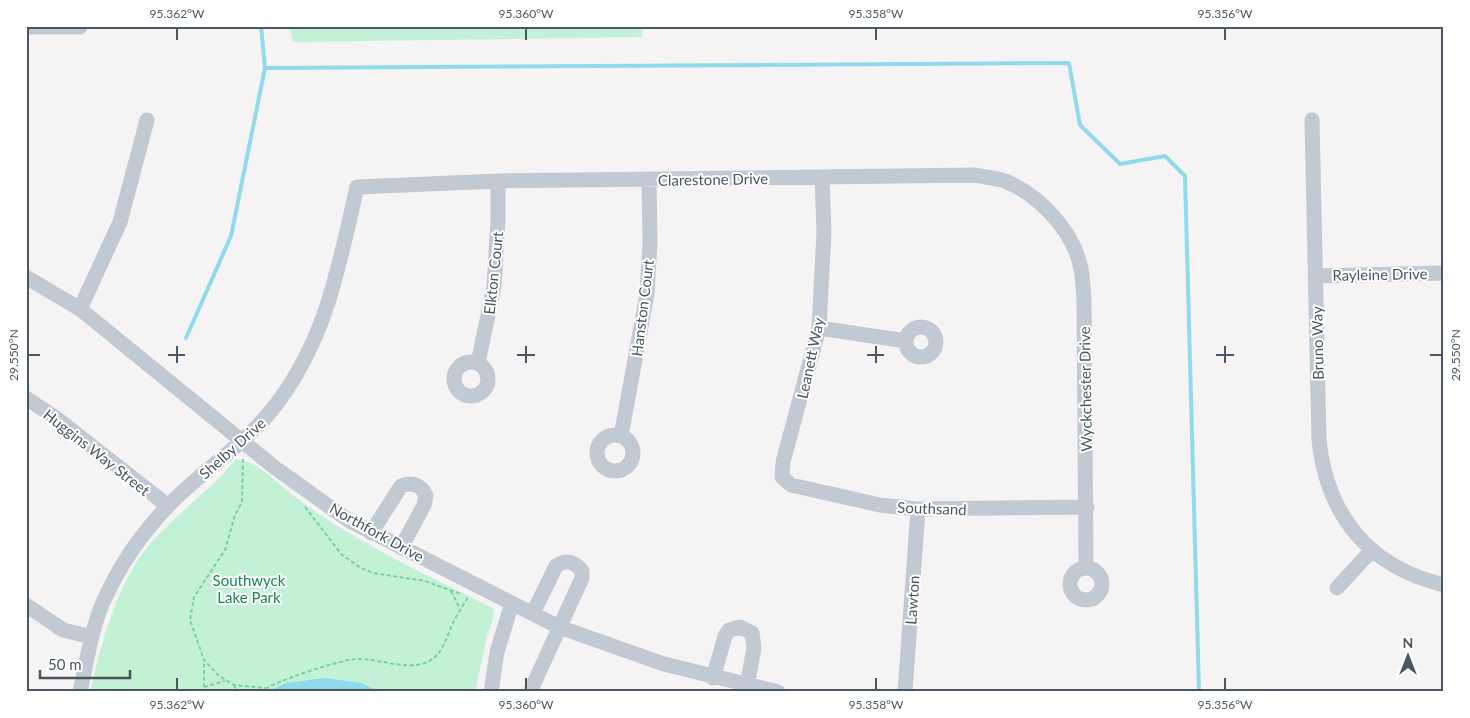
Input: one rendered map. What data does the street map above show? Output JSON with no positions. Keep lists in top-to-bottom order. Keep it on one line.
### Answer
{"streets":{"street":["Clarestone Drive","Elkton Court","Rayleine Drive","Hanston Court","Bruno Way","Leanett Way","Wyckchester Drive","Shelby Drive","Huggins Way Street","Southsand","Northfork Drive","Lawton"]},"crossings":[["Clarestone Drive","Elkton Court"],["Clarestone Drive","Hanston Court"],["Clarestone Drive","Leanett Way"],["Clarestone Drive","Wyckchester Drive"],["Clarestone Drive","Shelby Drive"],["Rayleine Drive","Bruno Way"],["Leanett Way","Southsand"],["Wyckchester Drive","Southsand"],["Shelby Drive","Huggins Way Street"],["Shelby Drive","Northfork Drive"],["Southsand","Lawton"]],"parks":["Southwyck Lake Park"],"scale_bar":"50 m","north":"top","coordinates":["95.362°W","95.360°W","95.358°W","95.356°W","29.550°N"]}
